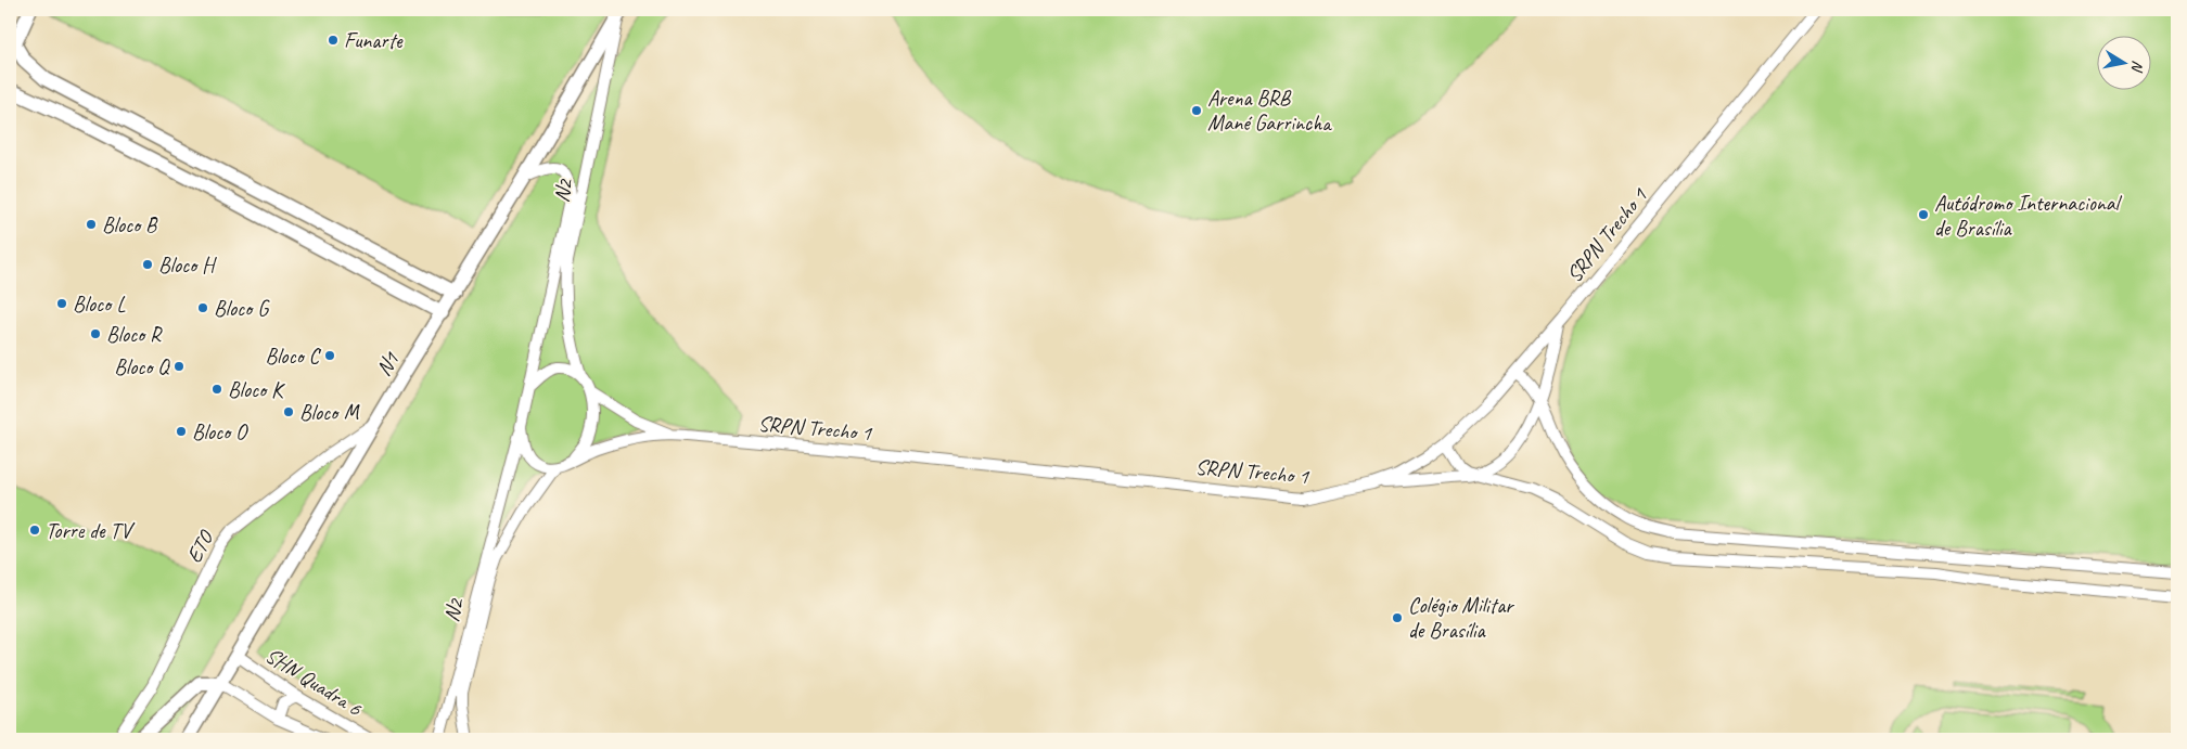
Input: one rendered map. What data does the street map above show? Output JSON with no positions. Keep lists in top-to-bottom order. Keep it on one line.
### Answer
{"streets":{"highway":["N1"],"main road":["N2","SRPN Trecho 1","ETO","SHN Quadra 6"]},"crossings":[["N2","SRPN Trecho 1"],["N2","N1"],["N1","ETO"],["N1","SHN Quadra 6"]],"places":["Funarte","Arena BRB Mané Garrincha","Autódromo Internacional de Brasília","Bloco B","Bloco H","Bloco L","Bloco G","Bloco R","Bloco C","Bloco Q","Bloco K","Bloco M","Bloco O","Torre de TV","Colégio Militar de Brasília"],"north":"right"}
